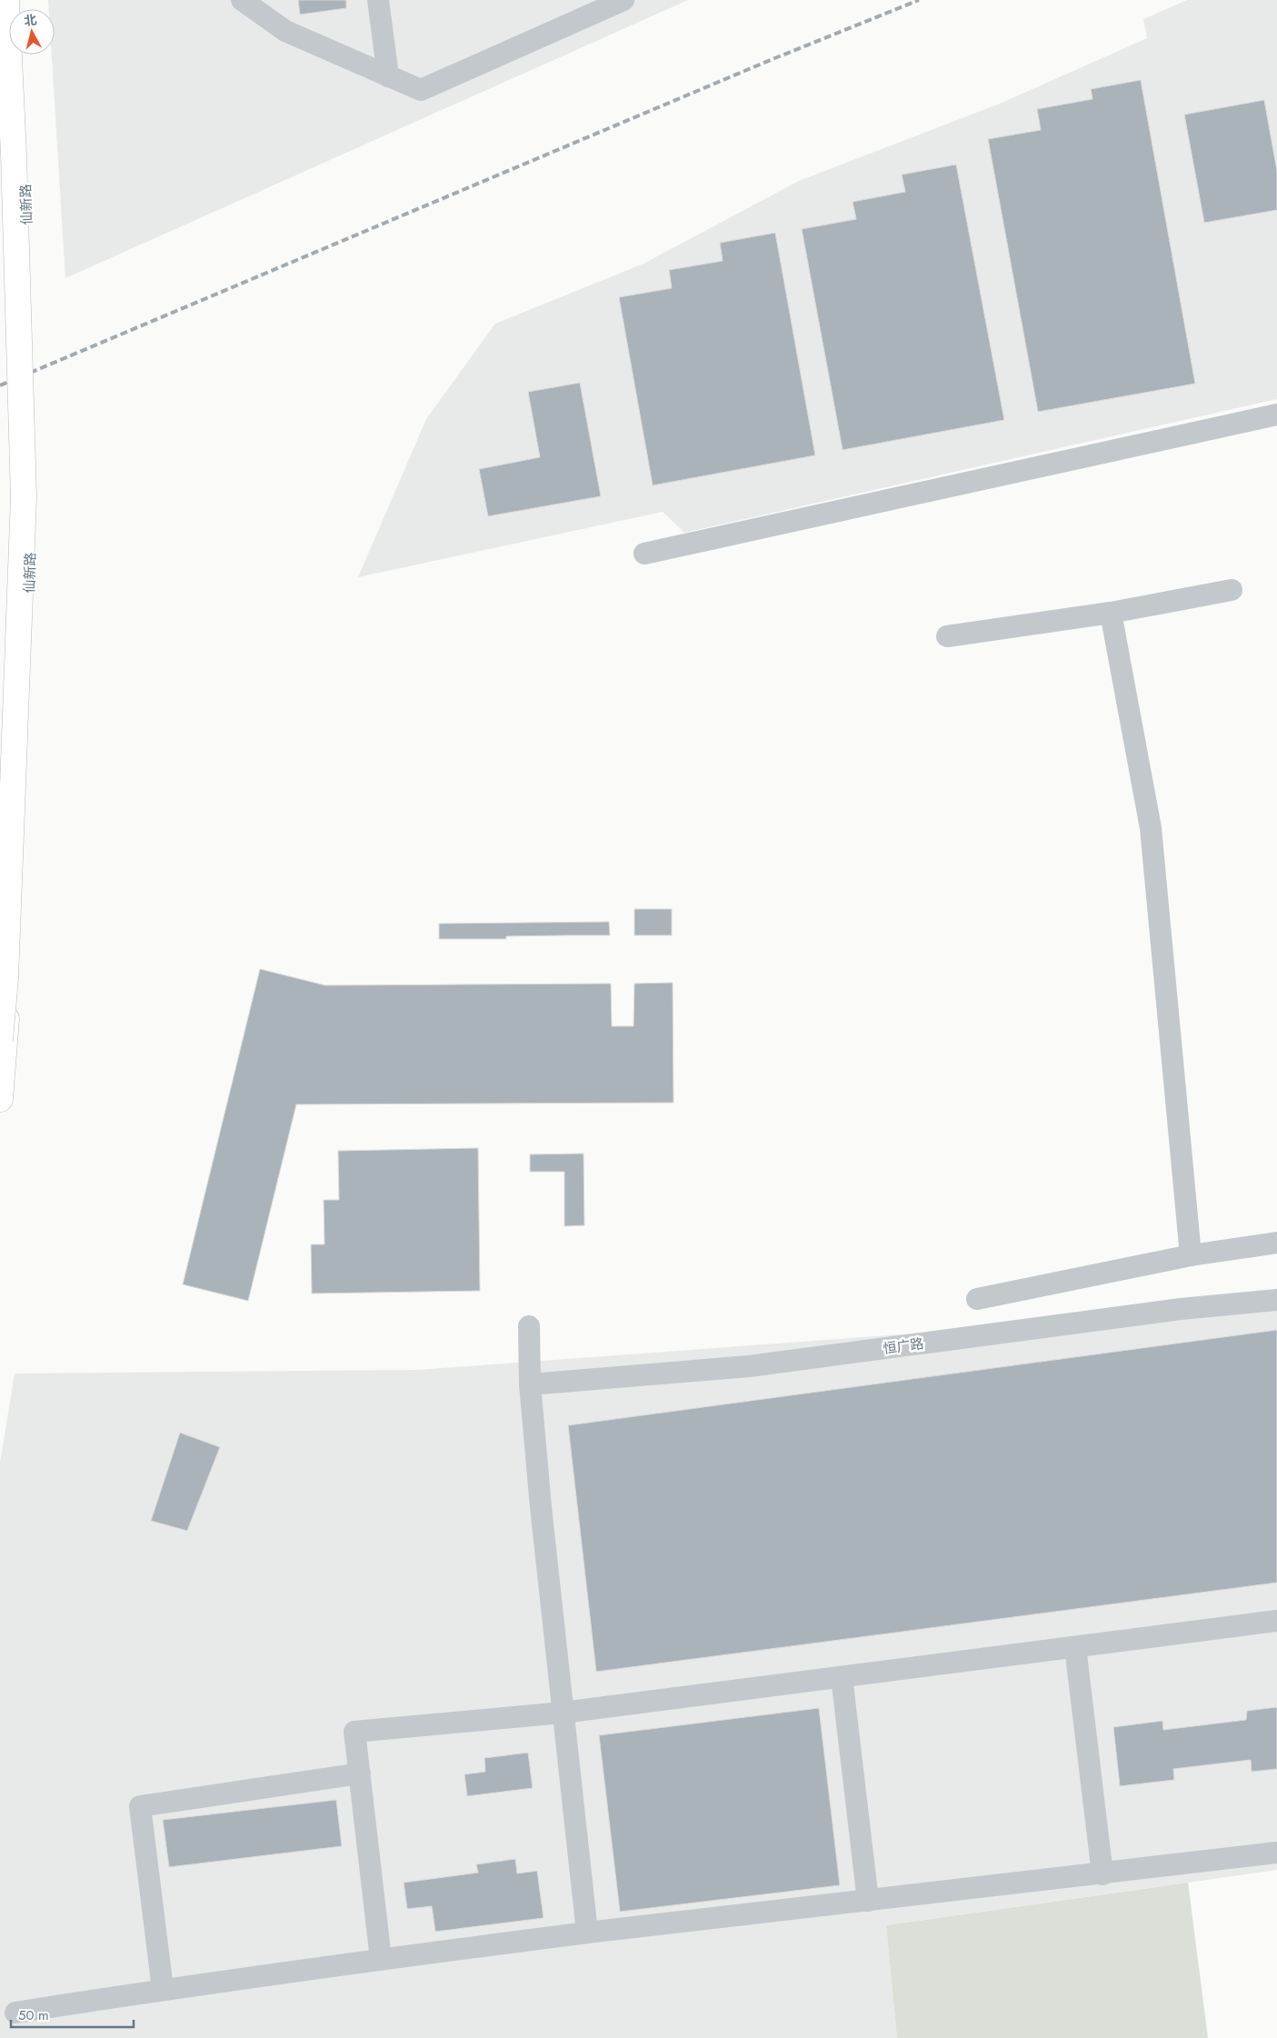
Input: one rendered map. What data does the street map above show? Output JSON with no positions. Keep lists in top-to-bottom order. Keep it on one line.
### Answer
{"streets":{"main road":["仙新路"],"street":["恒广路"]},"scale_bar":"50 m","north":"top"}
